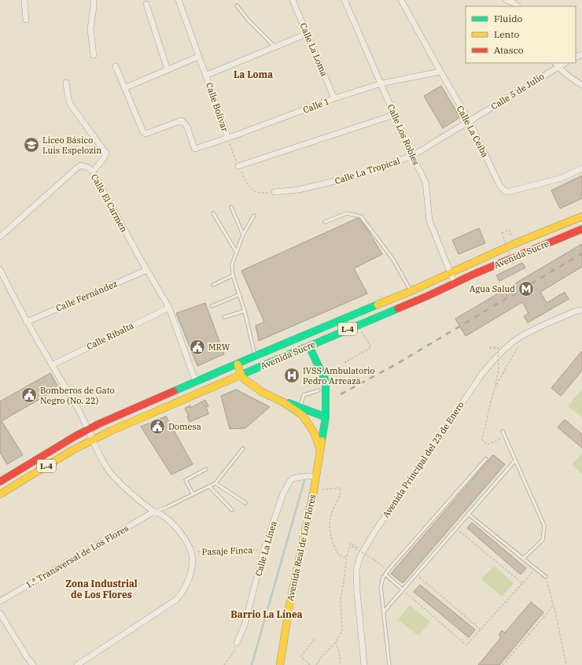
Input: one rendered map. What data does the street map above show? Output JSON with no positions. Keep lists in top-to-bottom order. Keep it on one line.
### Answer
{"streets":{"main road":["Avenida Sucre","L-4","Avenida Real de Los Flores"],"street":["Calle La Loma","Calle 5 de Julio","Calle 1","Calle Bolívar","Calle La Ceiba","Calle Los Robles","Calle La Tropical","Calle El Carmen","Calle Fernández","Calle Ribalta","Avenida Principal del 23 de Enero","Calle La Línea","1.ª Transversal de Los Flores"],"path":["Pasaje Finca"]},"crossings":[["Calle La Loma","Calle 1"],["Calle 5 de Julio","Calle La Ceiba"],["Calle 5 de Julio","Calle La Tropical"],["Calle 1","Calle Bolívar"],["Calle 1","Calle La Ceiba"],["Calle 1","Calle Los Robles"],["Calle Bolívar","Calle La Tropical"],["Calle La Ceiba","Calle La Tropical"],["Calle Los Robles","Calle La Tropical"],["Calle Los Robles","Avenida Sucre"],["Calle El Carmen","Avenida Sucre"],["Calle El Carmen","Calle Fernández"],["Calle El Carmen","Calle Ribalta"],["Avenida Sucre","Avenida Real de Los Flores"],["Avenida Real de Los Flores","Calle La Línea"],["Calle La Línea","Pasaje Finca"]],"districts":["La Loma","Zona Industrial de Los Flores","Barrio La Línea"],"places":{"school or university":["Liceo Básico Luis Espelozin"],"metro station":["Agua Salud"],"public building":["MRW","Bomberos de Gato Negro (No. 22)","Domesa"],"hospital":["IVSS Ambulatorio Pedro Arreaza"]},"legend":["Fluido","Lento","Atasco"]}
